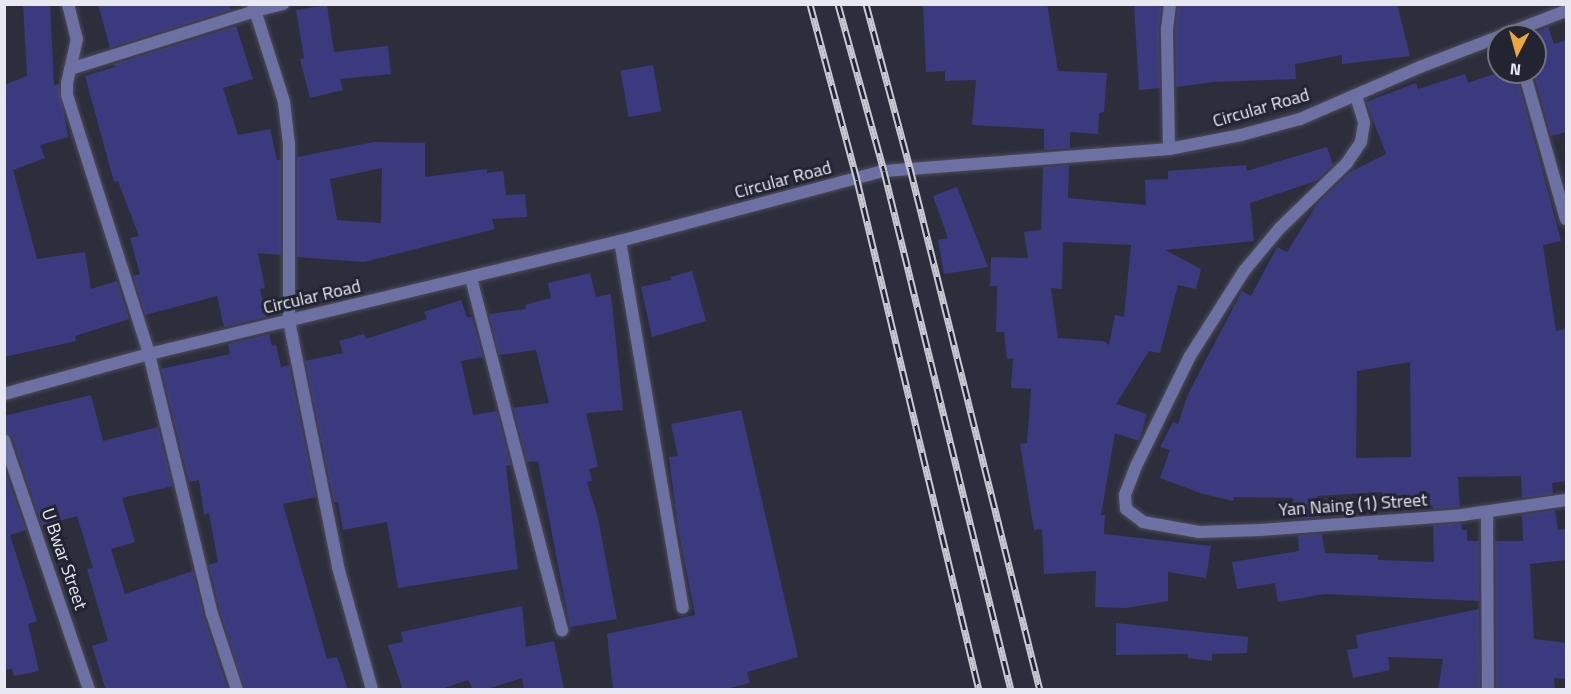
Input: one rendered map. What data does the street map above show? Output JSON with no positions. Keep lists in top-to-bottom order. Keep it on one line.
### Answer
{"streets":{"street":["Circular Road","Yan Naing (1) Street","U Bwar Street"]},"crossings":[["Circular Road","Yan Naing (1) Street"]],"north":"bottom"}
